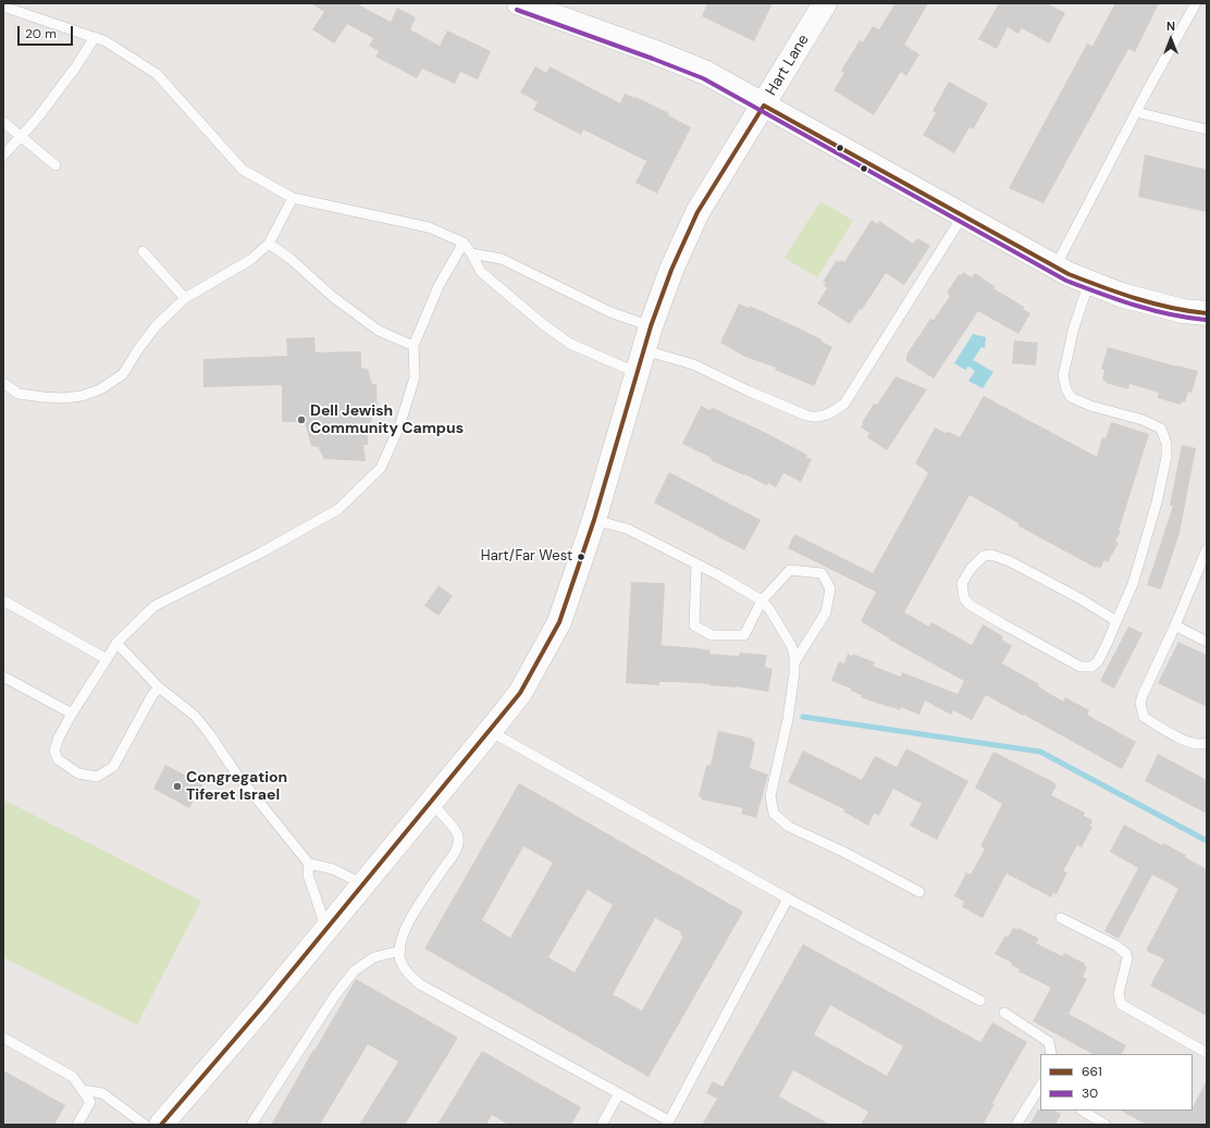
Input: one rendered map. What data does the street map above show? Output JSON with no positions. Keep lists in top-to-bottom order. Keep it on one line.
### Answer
{"streets":{"street":["Hart Lane"]},"places":["Dell Jewish Community Campus","Hart/Far West","Congregation Tiferet Israel"],"lines":["transit line 30","transit line 661"],"legend":["661","30"],"scale_bar":"20 m","north":"top"}
